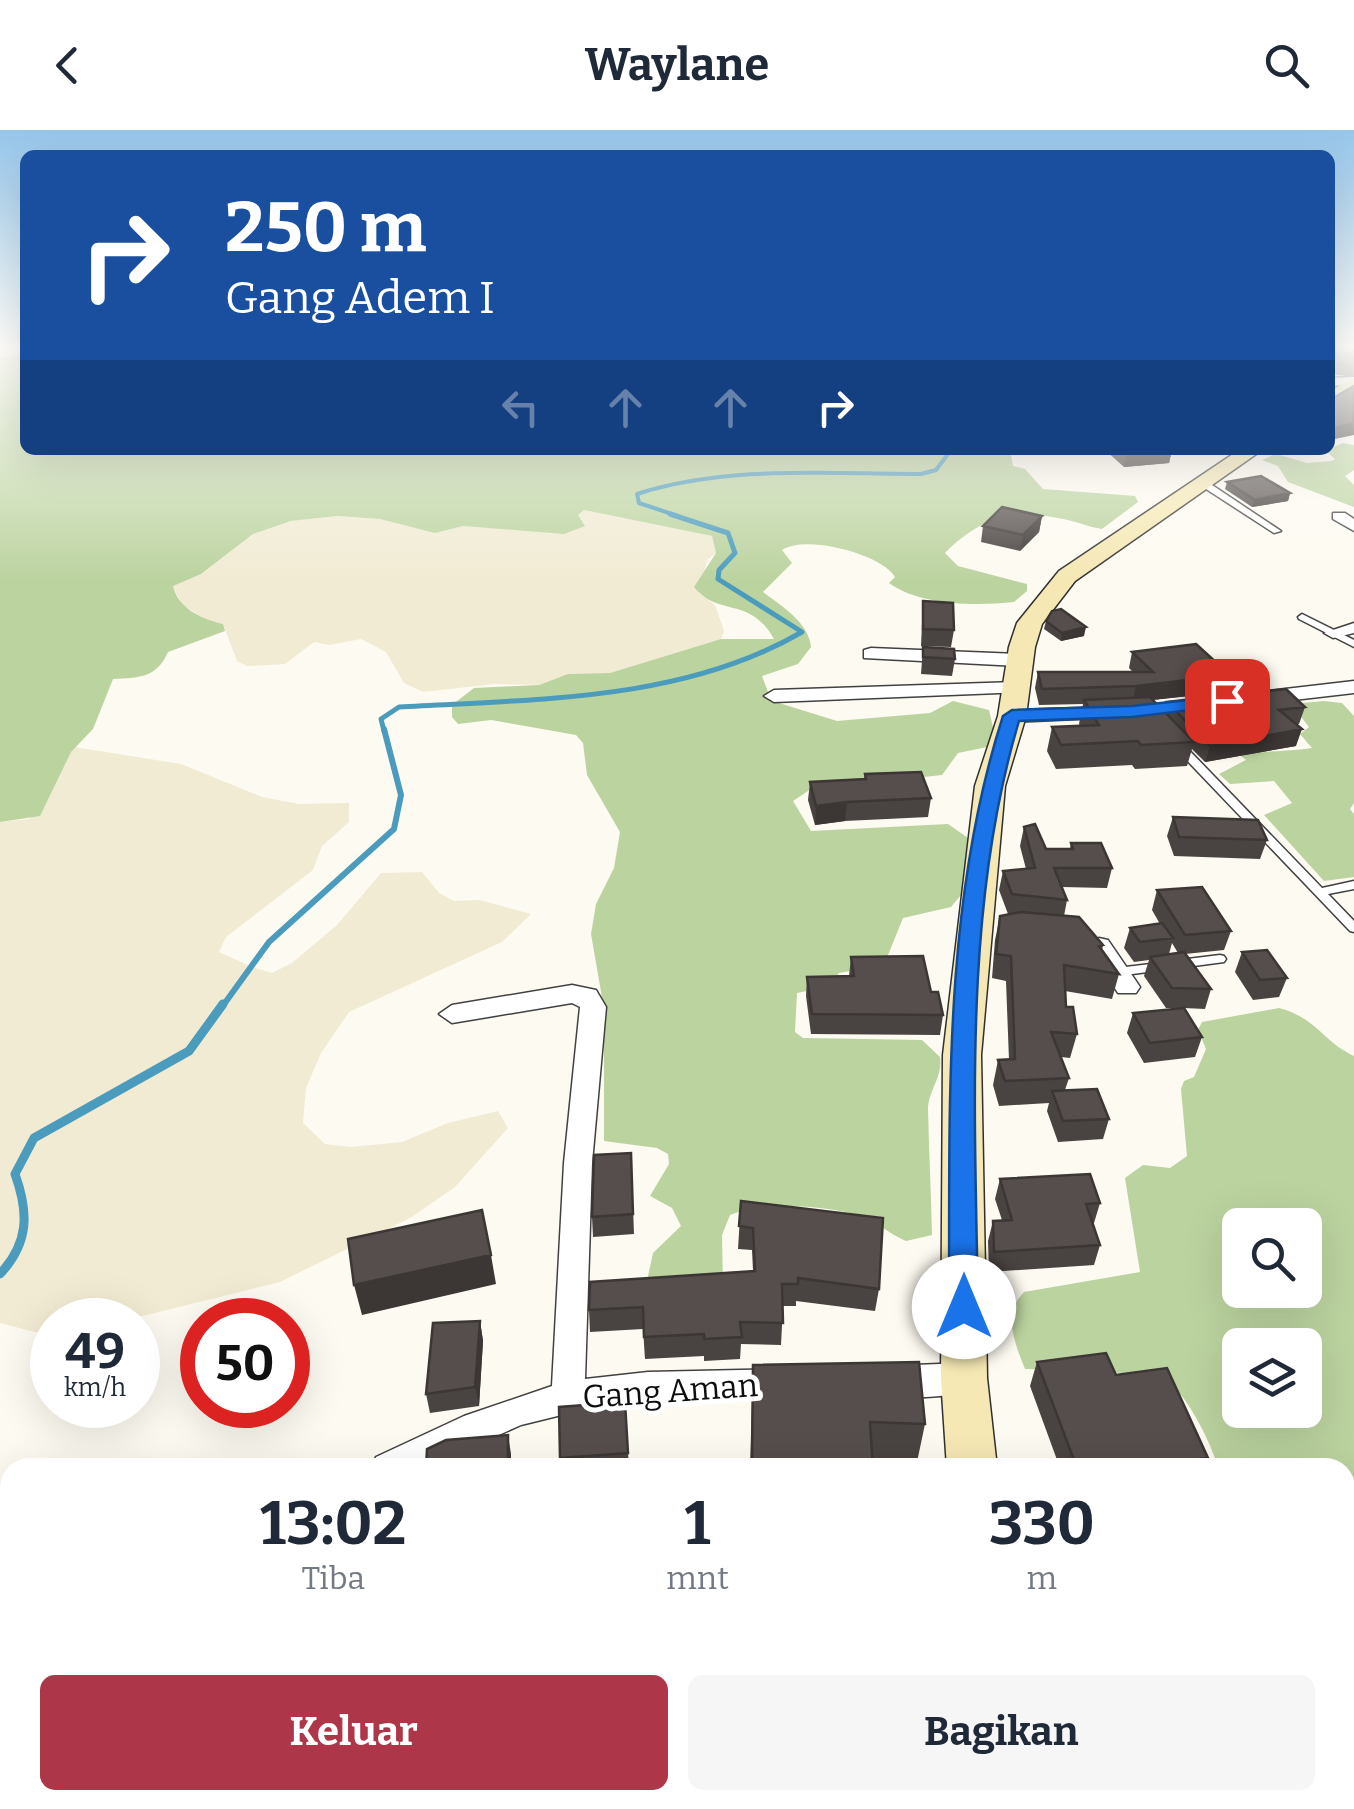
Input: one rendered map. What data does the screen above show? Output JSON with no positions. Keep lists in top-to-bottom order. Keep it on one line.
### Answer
{"streets":{"street":["Gang Aman"]},"page":{"header":"Waylane","turn":["250 m","Gang Adem I"],"speed":"49 km/h","limit":"50","eta":["13:02","Tiba","1","mnt","330","m"],"buttons":["Keluar","Bagikan"]}}
